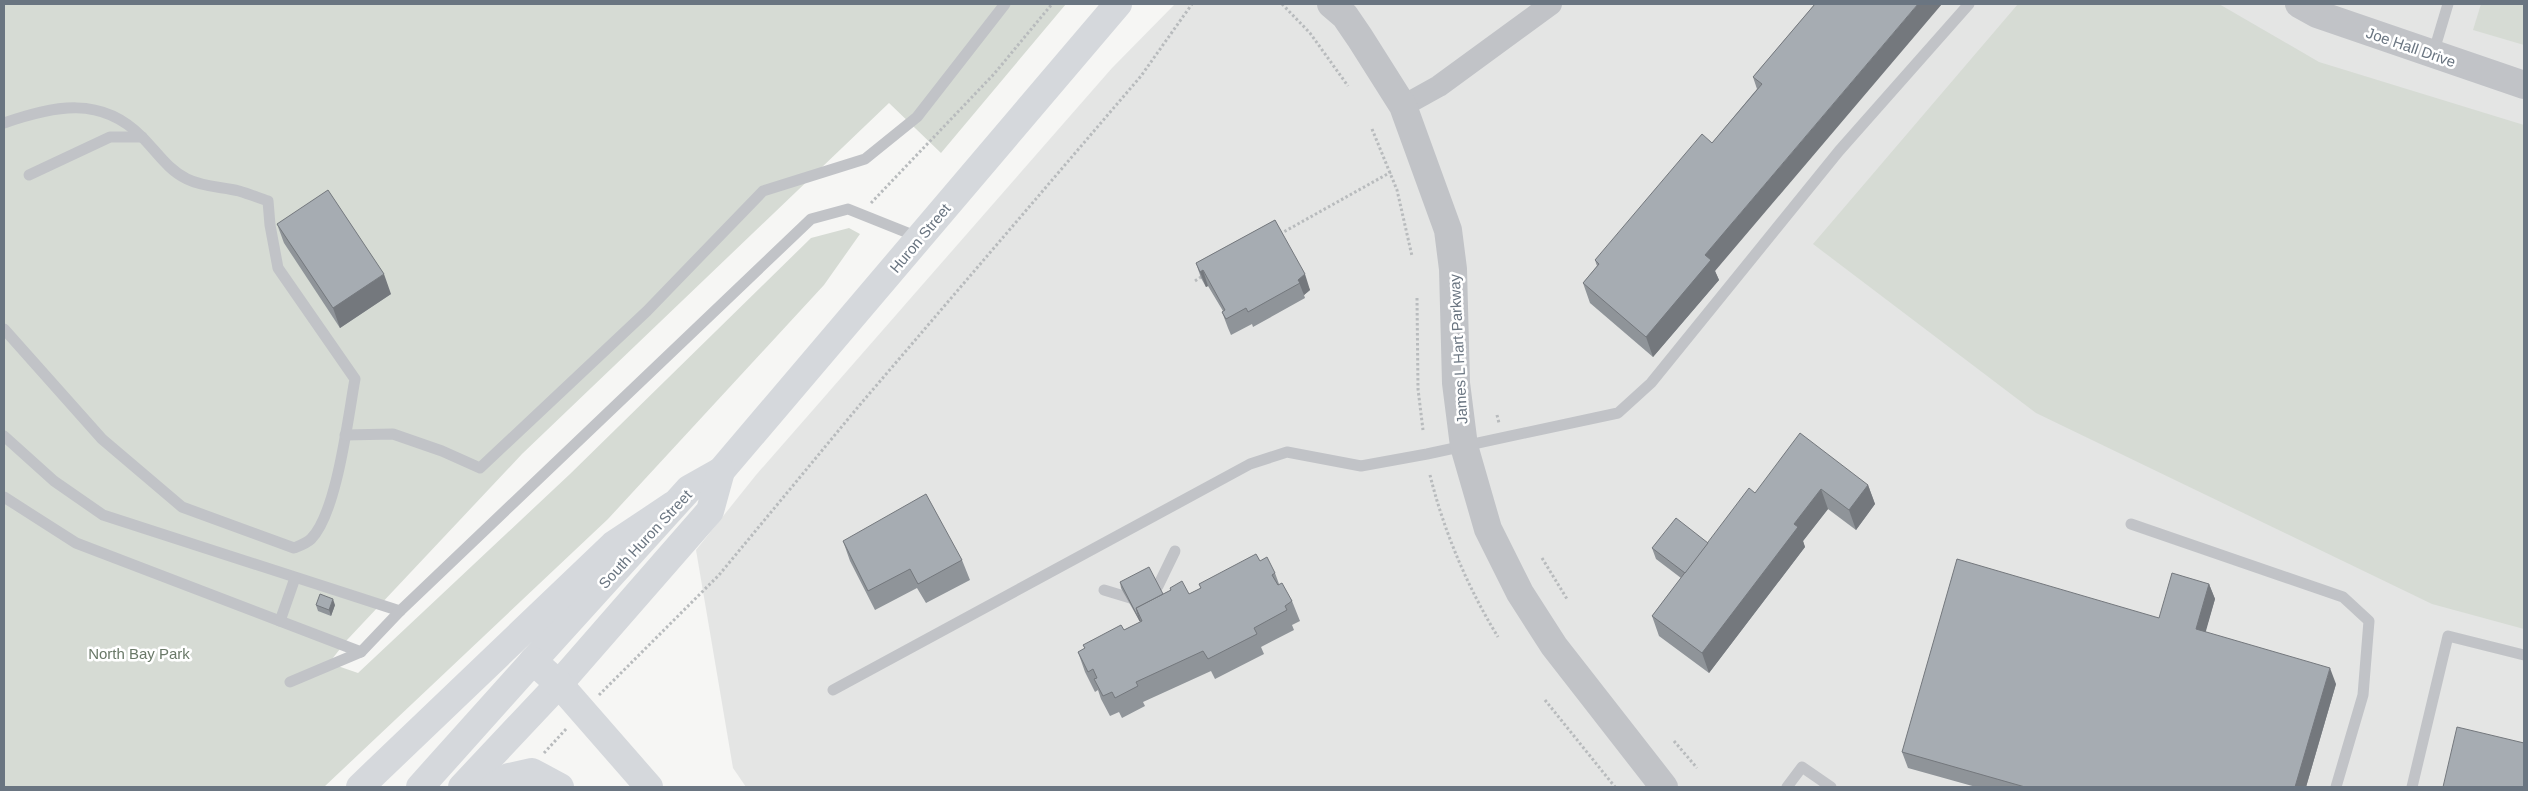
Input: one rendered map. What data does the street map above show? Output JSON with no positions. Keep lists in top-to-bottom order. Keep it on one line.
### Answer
{"streets":{"main road":["Huron Street","South Huron Street"],"street":["Joe Hall Drive","James L Hart Parkway"]},"crossings":[["Huron Street","South Huron Street"]],"parks":["North Bay Park"]}
